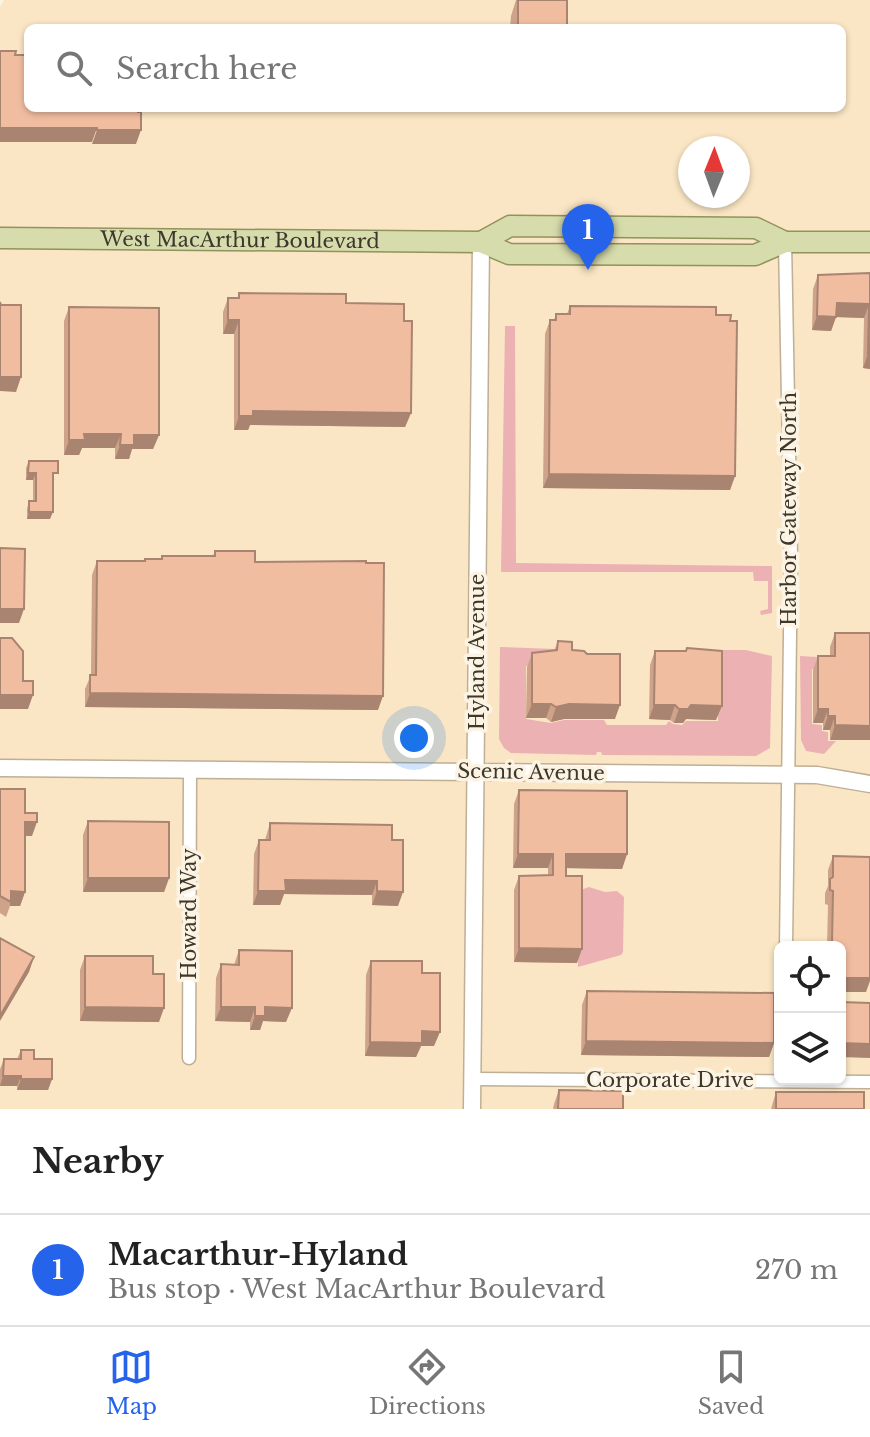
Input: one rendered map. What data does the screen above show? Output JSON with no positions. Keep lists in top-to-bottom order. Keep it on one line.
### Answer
{"streets":{"main road":["West MacArthur Boulevard"],"street":["Harbor Gateway North","Hyland Avenue","Scenic Avenue","Howard Way","Corporate Drive"]},"crossings":[["West MacArthur Boulevard","Harbor Gateway North"],["West MacArthur Boulevard","Hyland Avenue"],["Harbor Gateway North","Scenic Avenue"],["Hyland Avenue","Scenic Avenue"],["Hyland Avenue","Corporate Drive"],["Scenic Avenue","Howard Way"]],"north":"top","page":{"search":"Search here","pins":"1","heading":"Nearby","list":[{"mark":"1","name":"Macarthur-Hyland","note":"Bus stop · West MacArthur Boulevard","value":"270 m"}],"nav":["Map","Directions","Saved"]}}
